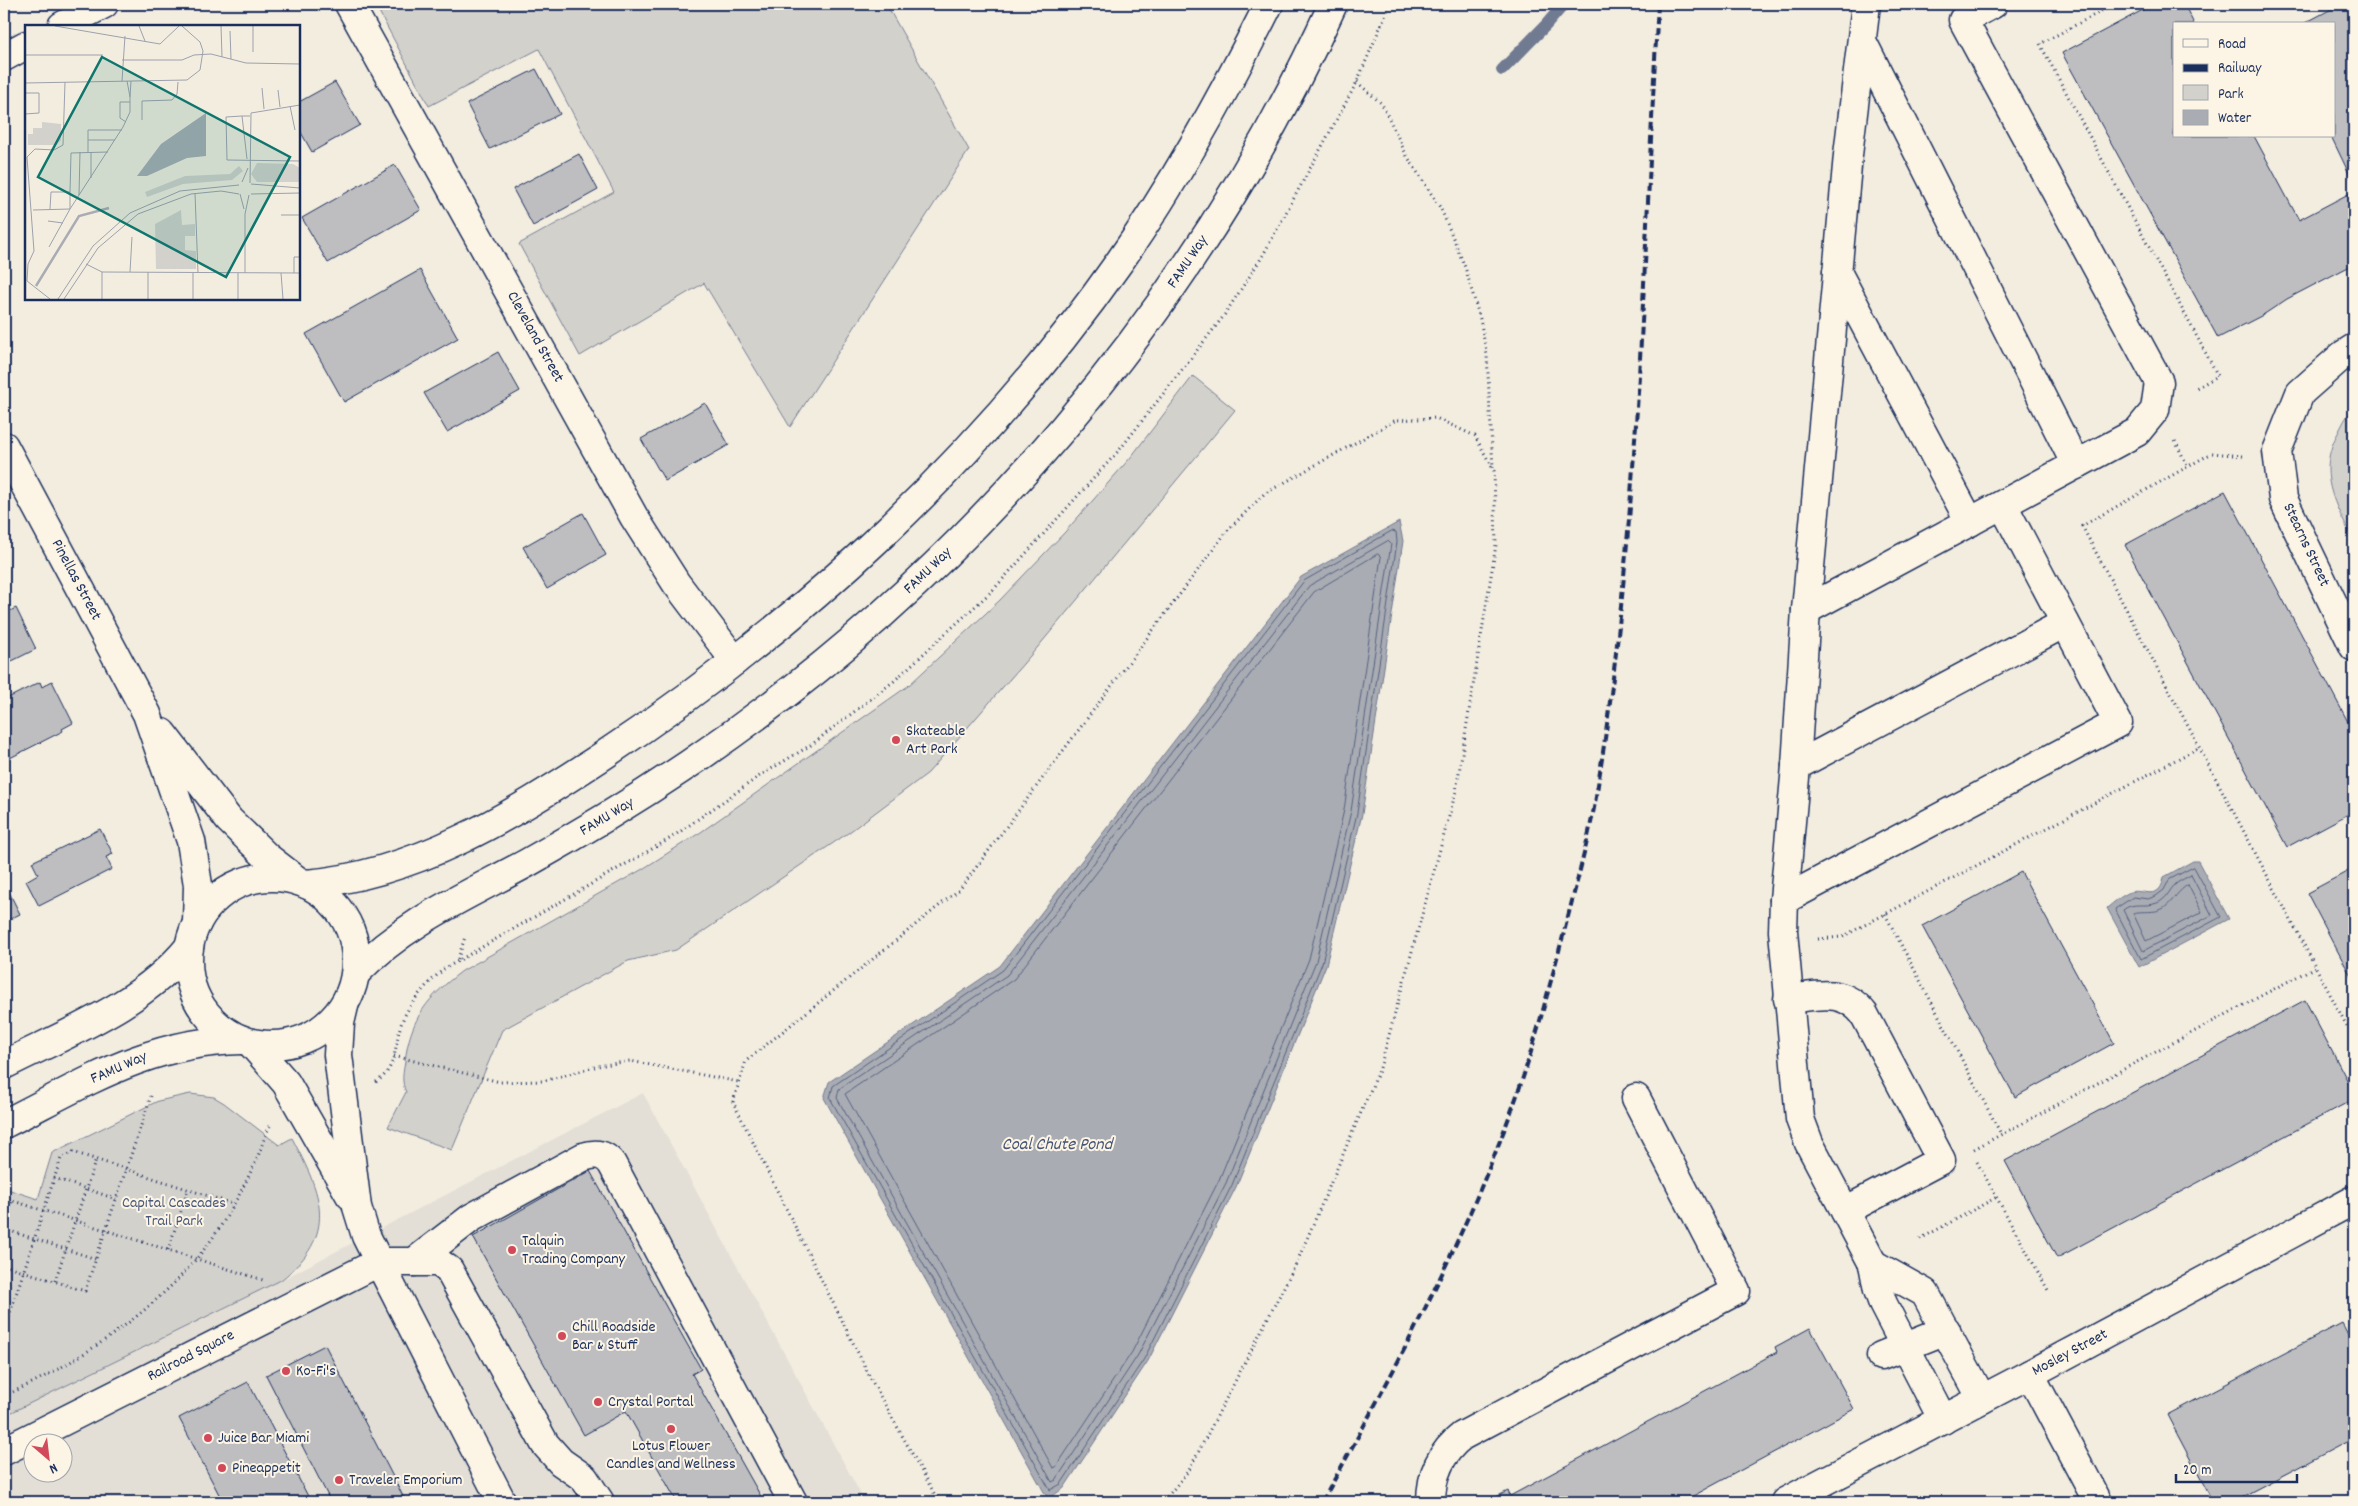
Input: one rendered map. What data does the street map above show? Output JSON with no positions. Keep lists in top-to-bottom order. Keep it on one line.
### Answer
{"streets":{"street":["FAMU Way","Cleveland Street","Stearns Street","Pinellas Street","Mosley Street","Railroad Square"]},"crossings":[["FAMU Way","Cleveland Street"],["FAMU Way","Pinellas Street"]],"water":["Coal Chute Pond"],"parks":["Capital Cascades Trail Park"],"places":["Skateable Art Park","Talquin Trading Company","Chill Roadside Bar & Stuff","Ko-Fi's","Crystal Portal","Lotus Flower Candles and Wellness","Juice Bar Miami","Pineappetit","Traveler Emporium"],"legend":["Road","Railway","Park","Water"],"scale_bar":"20 m","north":"bottom right"}
